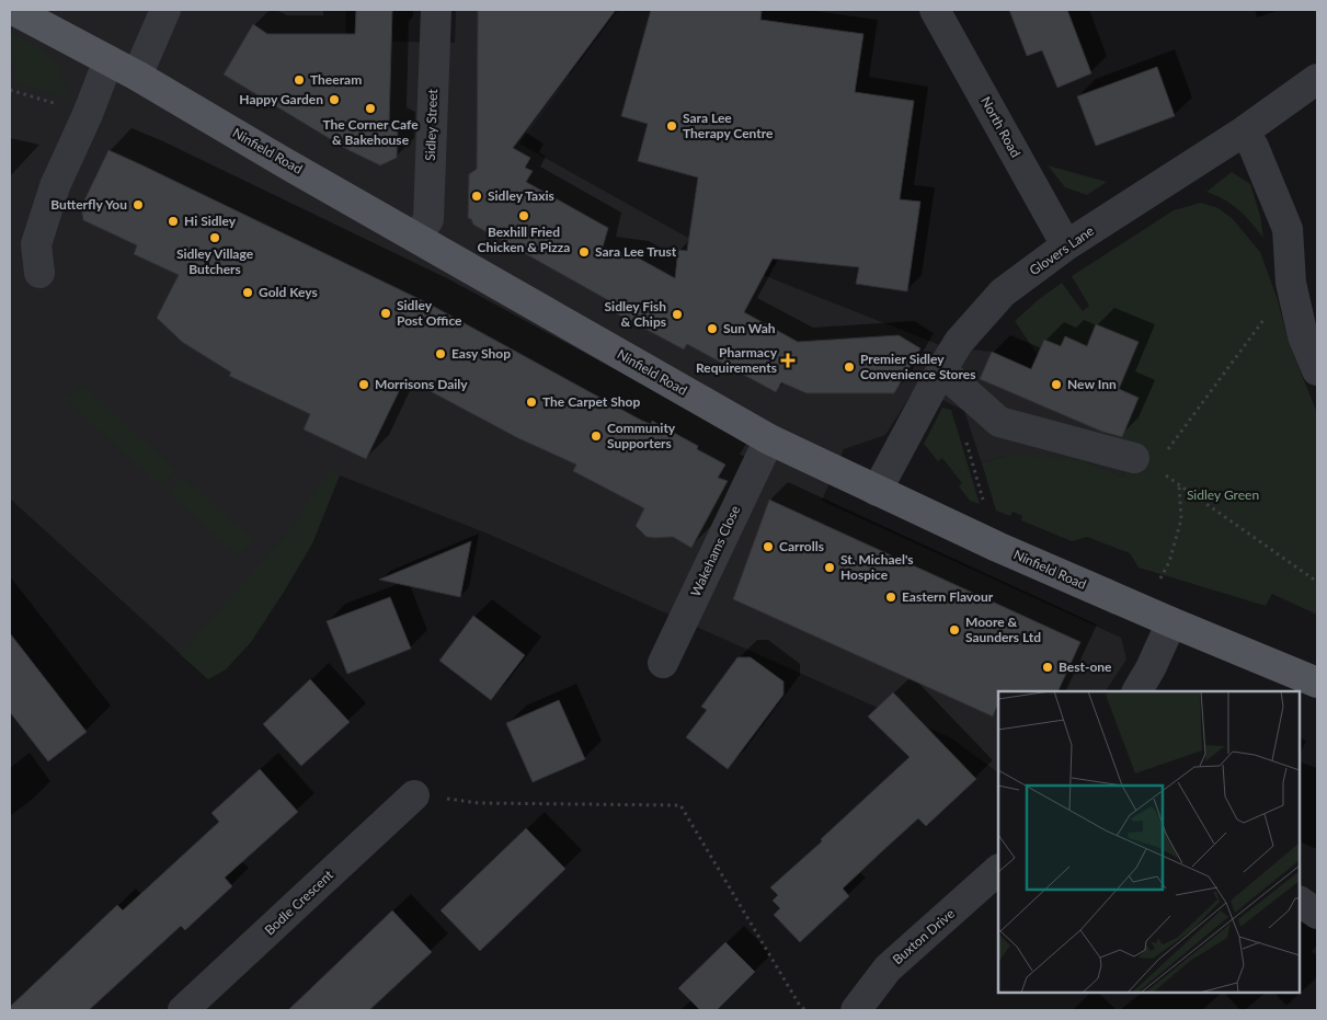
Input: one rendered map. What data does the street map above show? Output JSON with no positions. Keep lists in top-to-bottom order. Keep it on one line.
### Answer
{"streets":{"main road":["Ninfield Road"],"street":["Sidley Street","North Road","Glovers Lane","Wakehams Close","Bodle Crescent","Buxton Drive"]},"crossings":[["Sidley Street","Ninfield Road"],["North Road","Glovers Lane"],["Ninfield Road","Glovers Lane"],["Ninfield Road","Wakehams Close"]],"parks":["Sidley Green"],"places":{"other":["Theeram","Happy Garden","The Corner Cafe & Bakehouse","Sara Lee Therapy Centre","Sidley Taxis","Butterfly You","Bexhill Fried Chicken & Pizza","Hi Sidley","Sidley Village Butchers","Sara Lee Trust","Gold Keys","Sidley Post Office","Sidley Fish & Chips","Sun Wah","Easy Shop","Premier Sidley Convenience Stores","Morrisons Daily","New Inn","The Carpet Shop","Community Supporters","Carrolls","St. Michael's Hospice","Eastern Flavour","Moore & Saunders Ltd","Best-one"],"health":["Pharmacy Requirements"]}}
